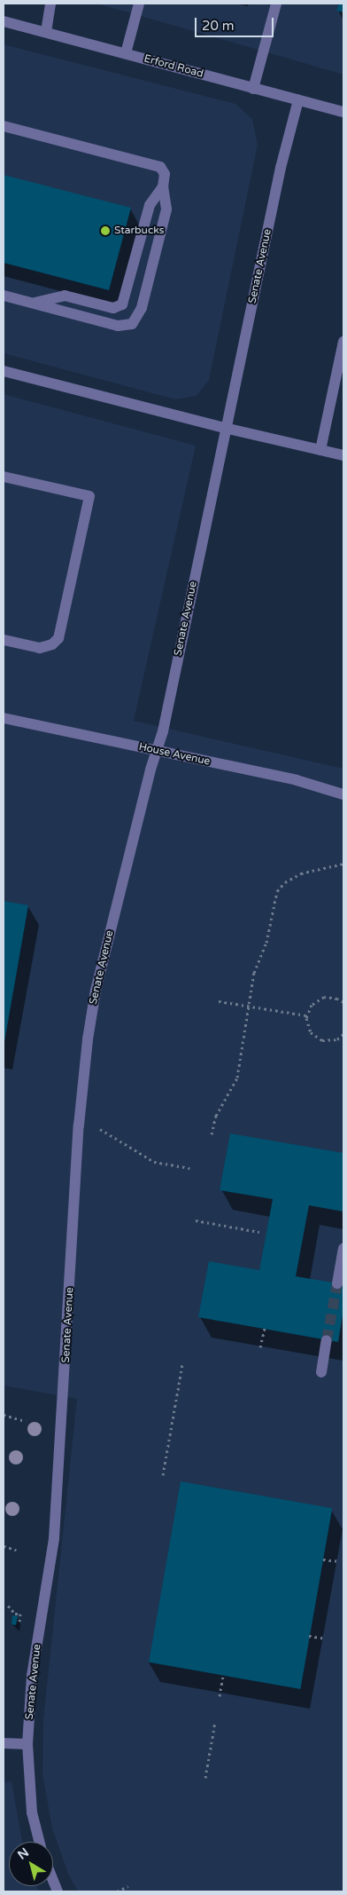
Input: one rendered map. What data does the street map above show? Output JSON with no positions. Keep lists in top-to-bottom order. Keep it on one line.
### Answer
{"streets":{"street":["Erford Road","Senate Avenue","House Avenue"]},"crossings":[["Erford Road","Senate Avenue"],["Senate Avenue","House Avenue"]],"places":["Starbucks"],"scale_bar":"20 m","north":"top left"}
